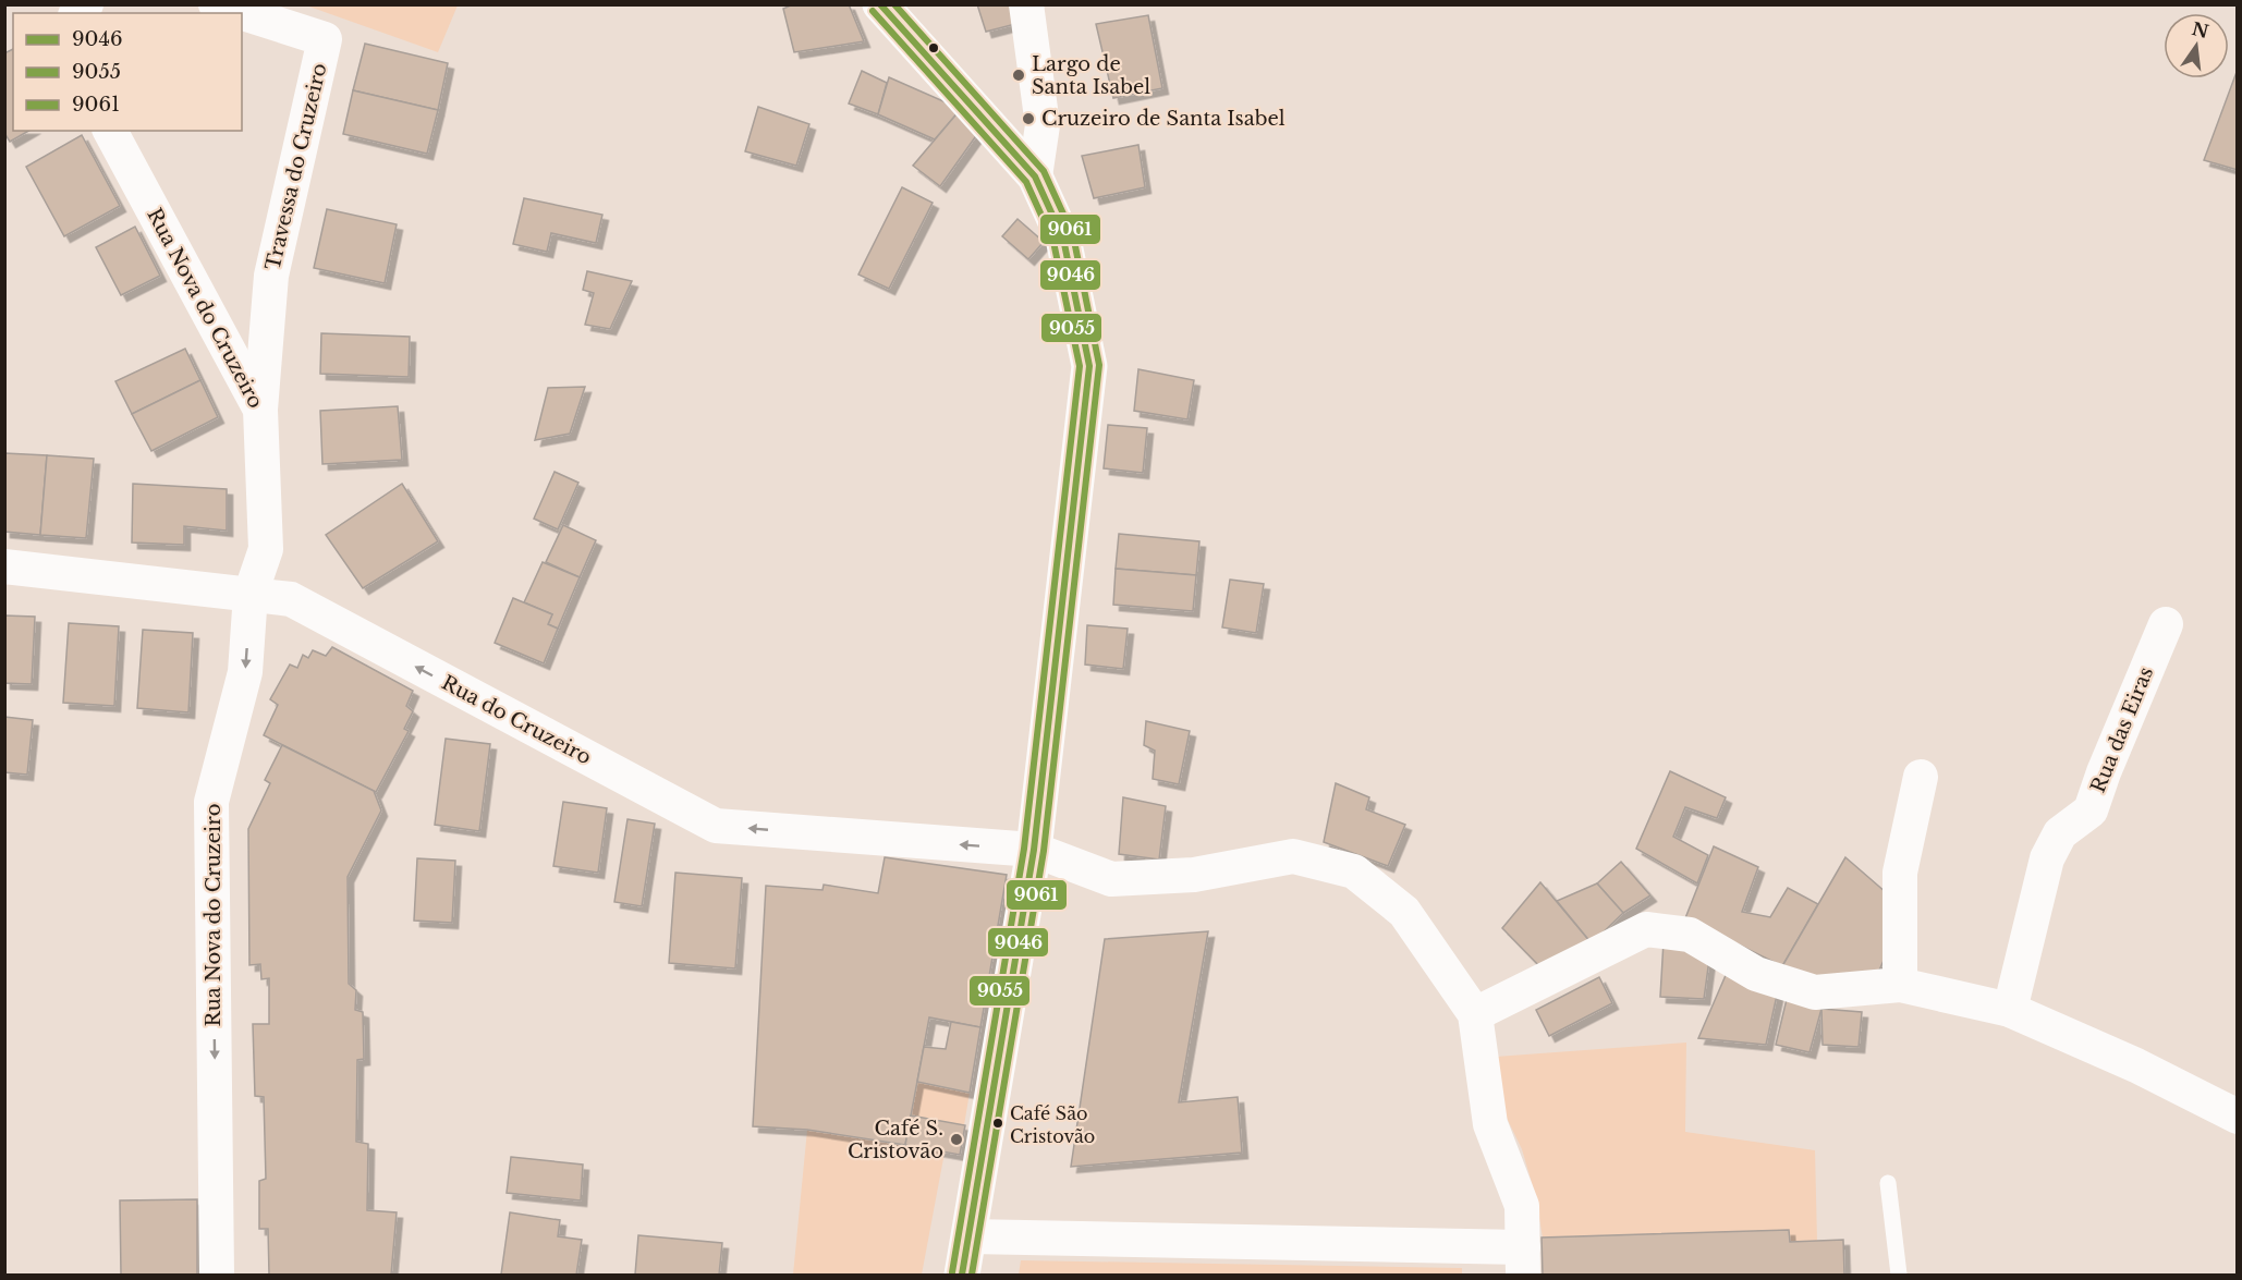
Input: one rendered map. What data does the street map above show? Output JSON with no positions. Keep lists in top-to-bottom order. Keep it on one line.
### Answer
{"streets":{"street":["Travessa do Cruzeiro","Rua Nova do Cruzeiro","Rua do Cruzeiro","Rua das Eiras"]},"crossings":[["Travessa do Cruzeiro","Rua Nova do Cruzeiro"],["Rua Nova do Cruzeiro","Rua do Cruzeiro"]],"one_way":["Rua Nova do Cruzeiro","Rua do Cruzeiro"],"places":["Largo de Santa Isabel","Cruzeiro de Santa Isabel","Café São Cristovão","Café S. Cristovão"],"lines":["transit line 9046","transit line 9061","transit line 9055"],"legend":["9046","9055","9061"],"north":"top"}
